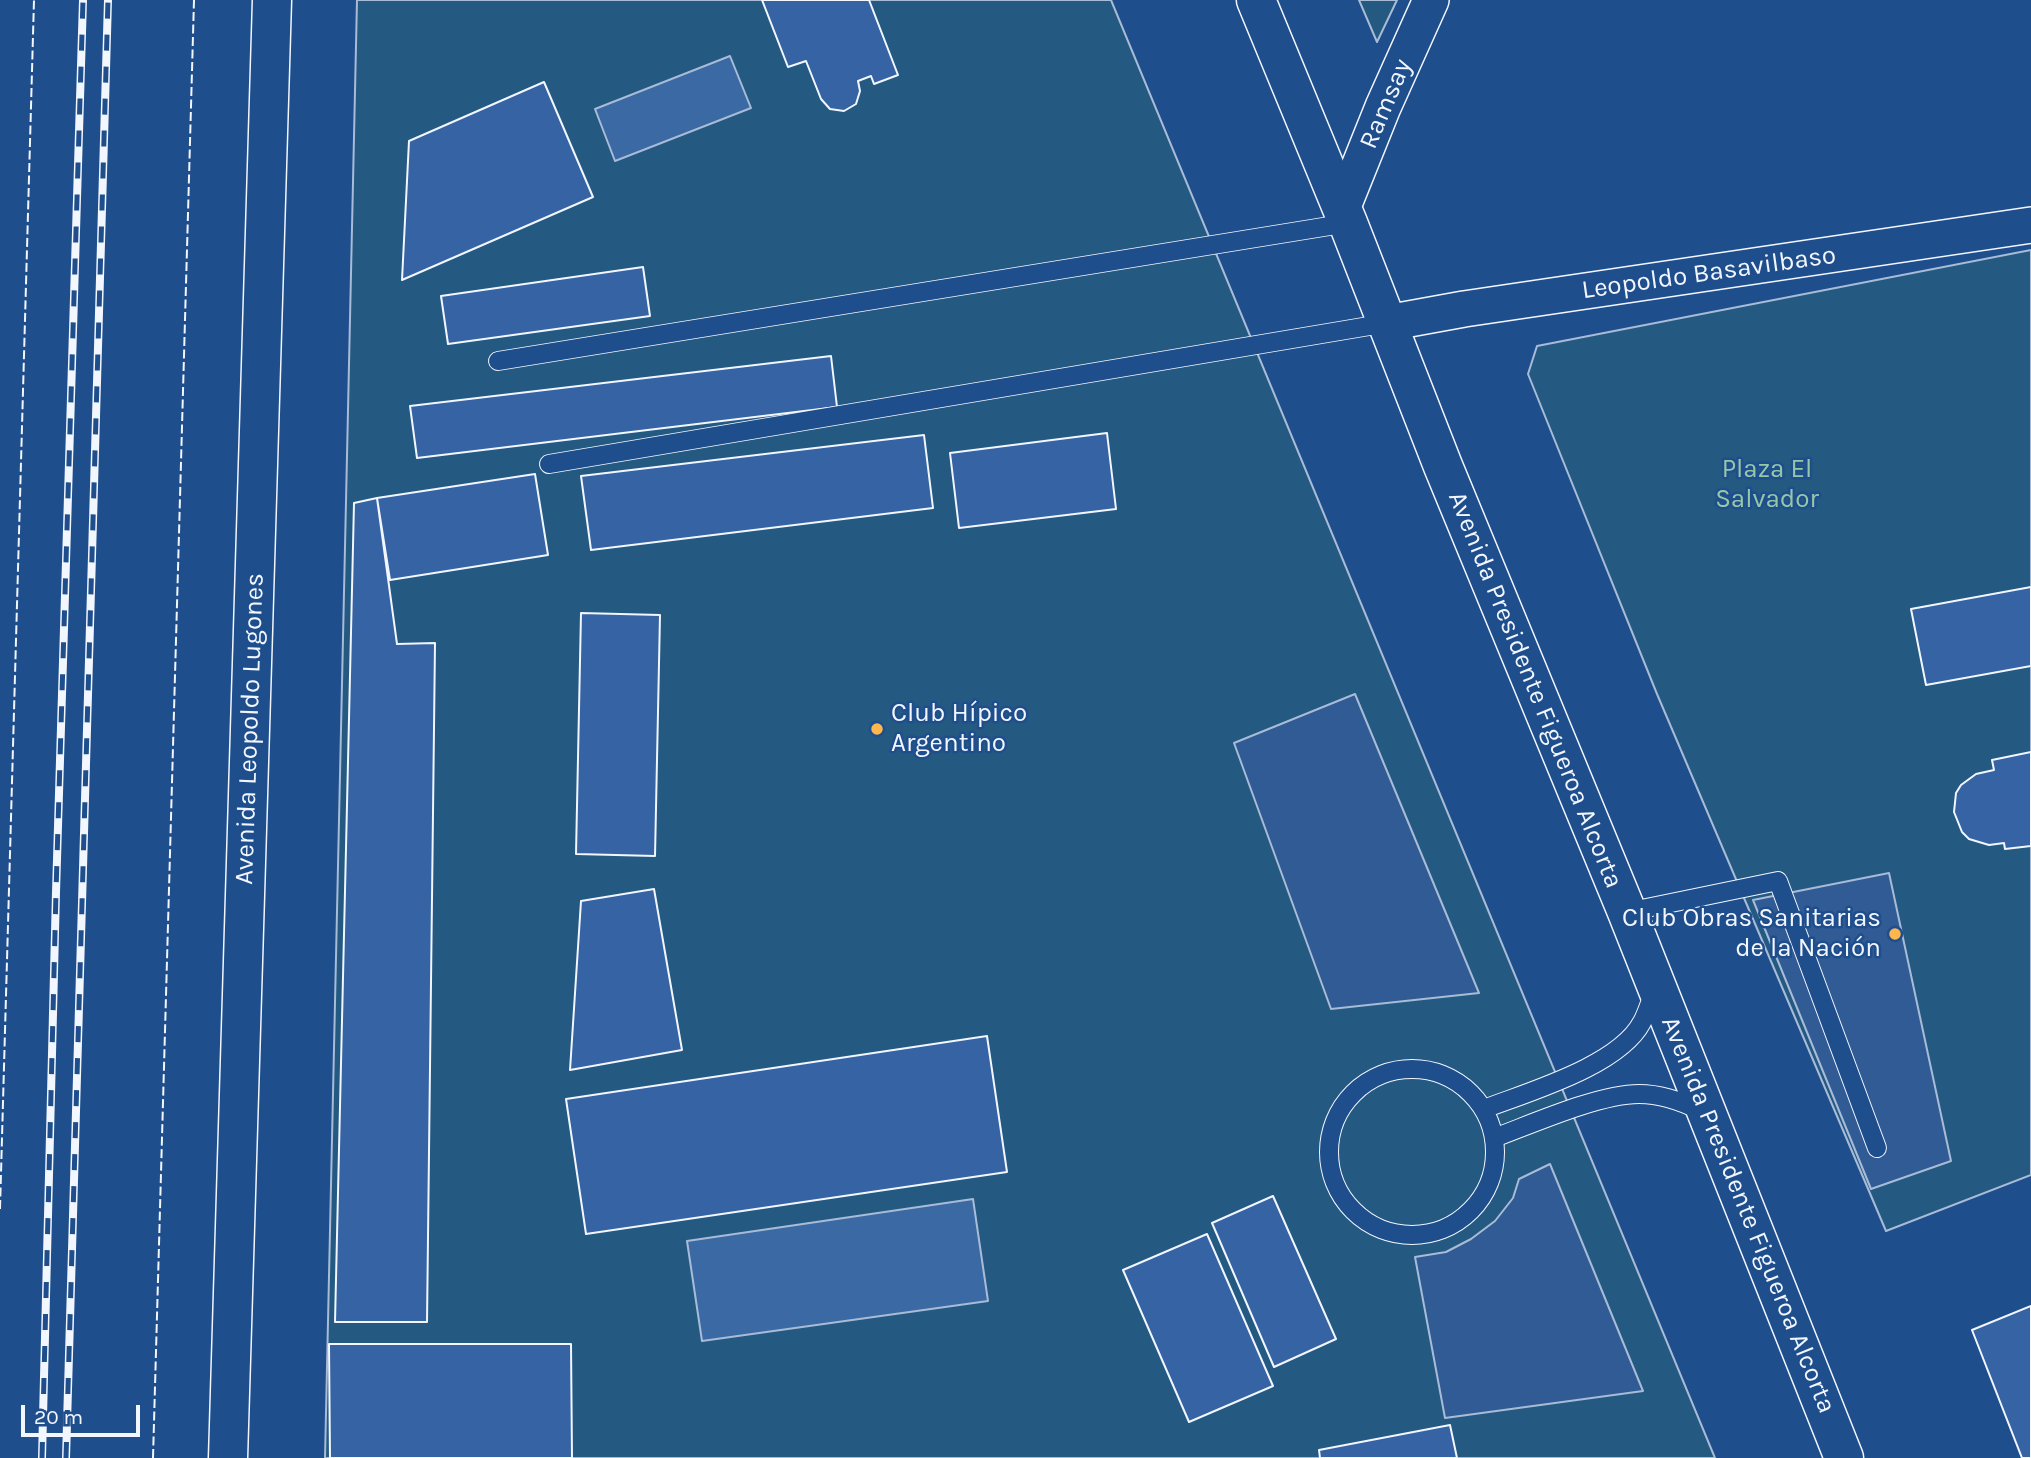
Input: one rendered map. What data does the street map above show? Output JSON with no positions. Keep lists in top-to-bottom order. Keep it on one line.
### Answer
{"streets":{"main road":["Avenida Presidente Figueroa Alcorta","Avenida Leopoldo Lugones"],"street":["Ramsay","Leopoldo Basavilbaso"]},"crossings":[["Ramsay","Avenida Presidente Figueroa Alcorta"],["Leopoldo Basavilbaso","Avenida Presidente Figueroa Alcorta"]],"parks":["Plaza El Salvador"],"places":["Club Hípico Argentino","Club Obras Sanitarias de la Nación"],"scale_bar":"20 m"}
